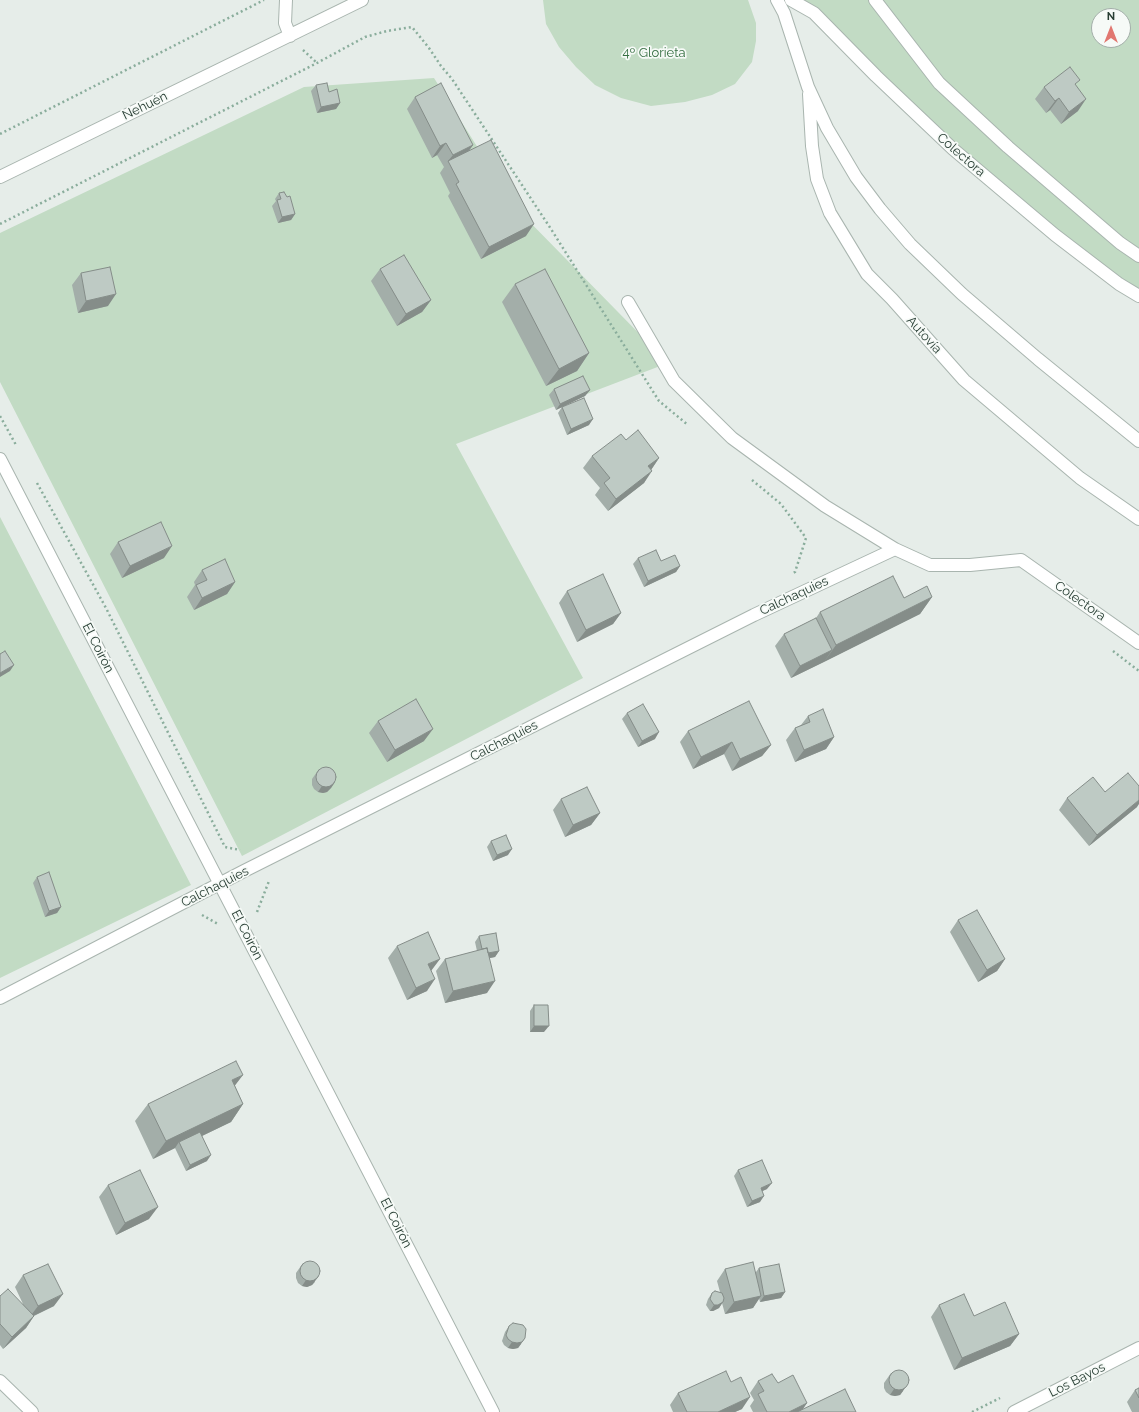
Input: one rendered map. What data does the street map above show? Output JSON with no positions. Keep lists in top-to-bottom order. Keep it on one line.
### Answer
{"streets":{"street":["Nehuén","Colectora","Autovía","Calchaquies","El Coirón","Los Bayos"]},"crossings":[["Colectora","Calchaquies"],["Calchaquies","El Coirón"]],"parks":["4º Glorieta"],"north":"top"}
